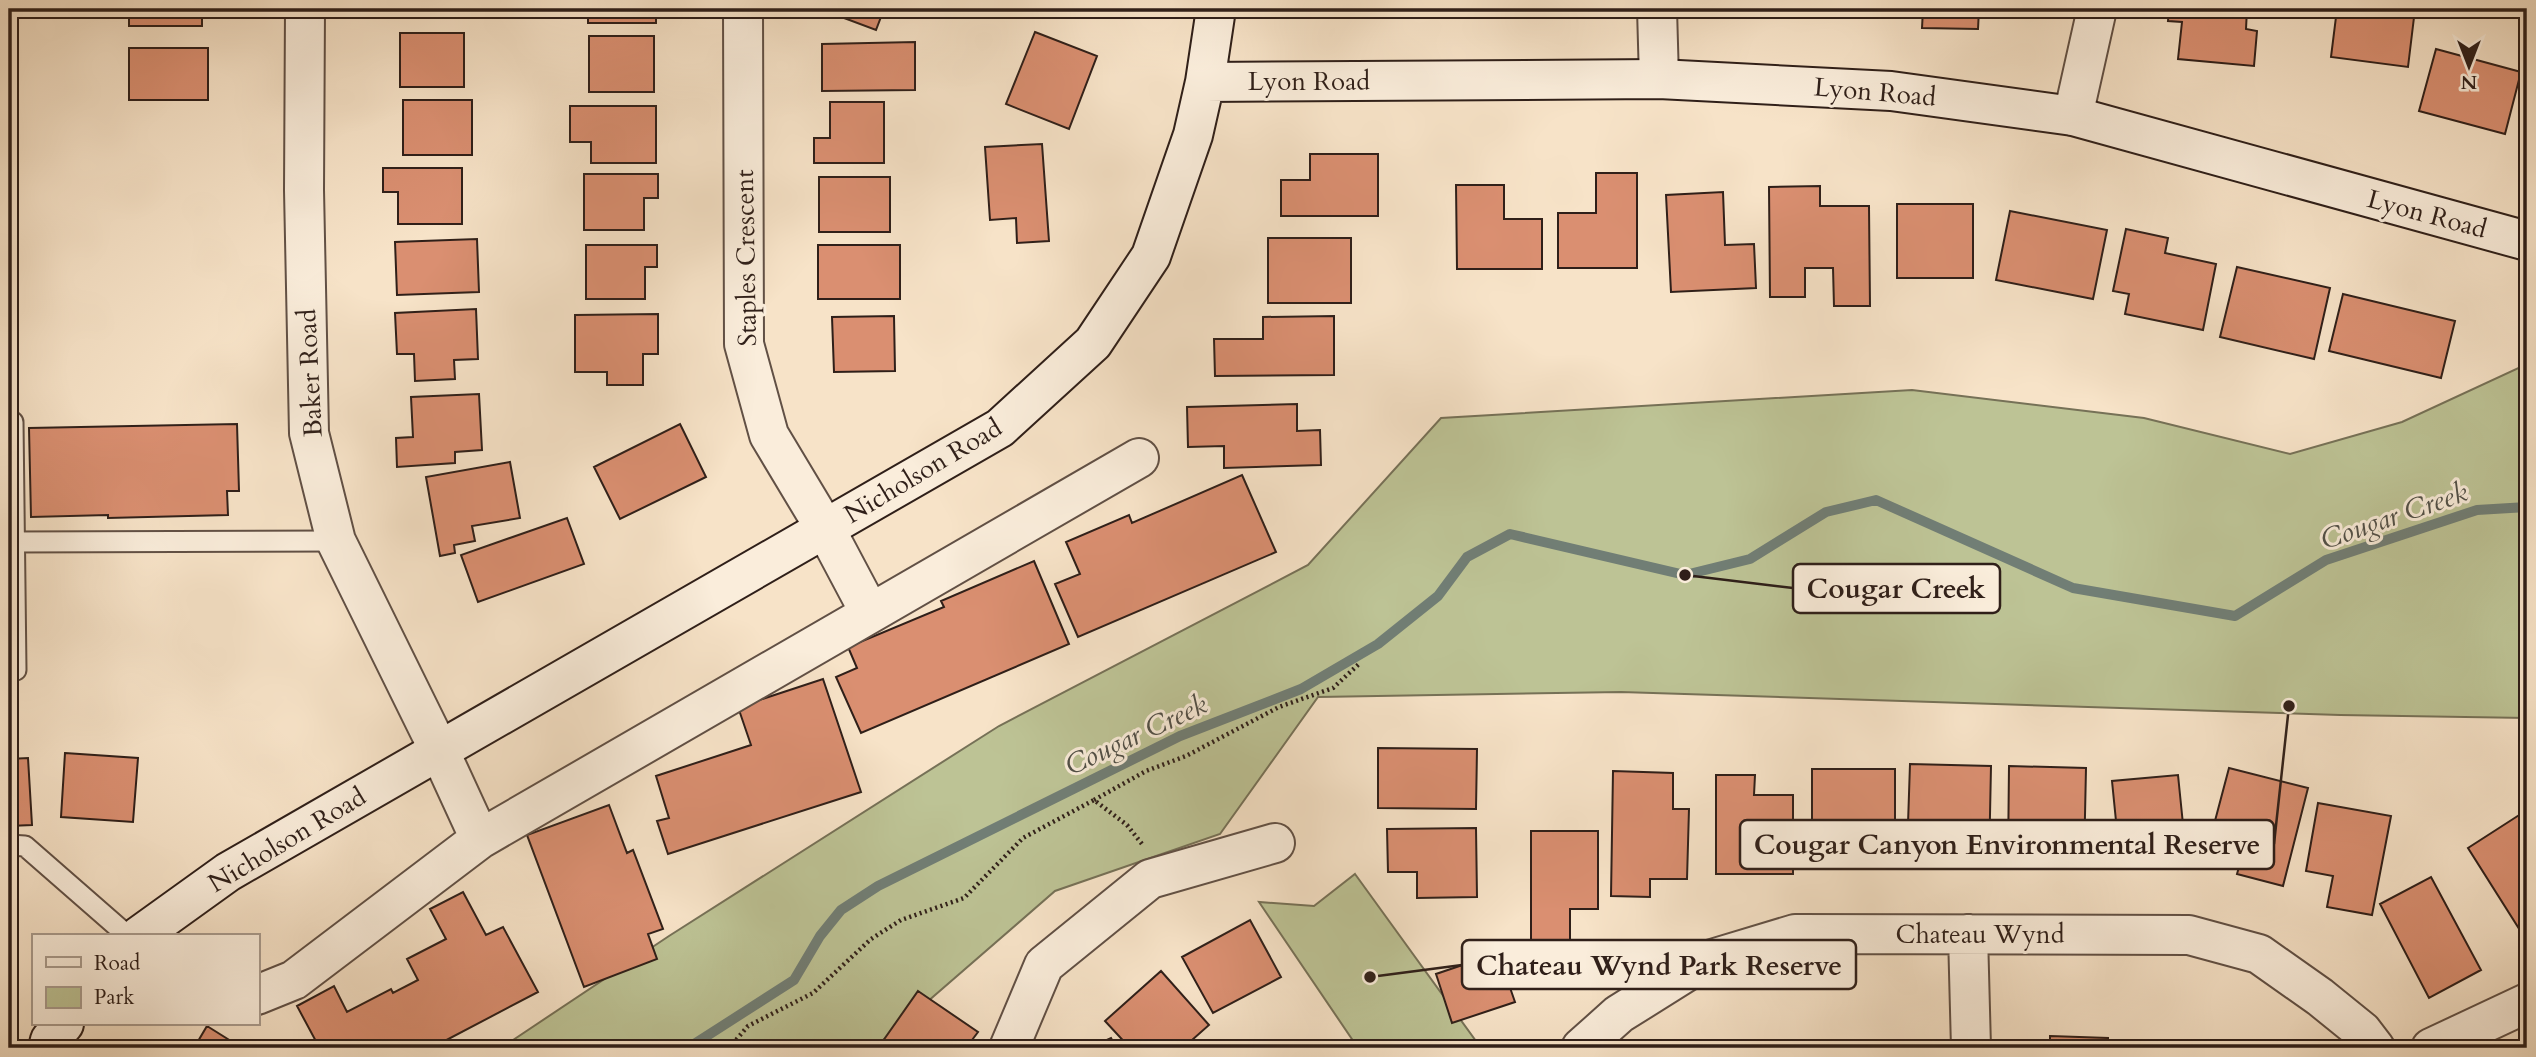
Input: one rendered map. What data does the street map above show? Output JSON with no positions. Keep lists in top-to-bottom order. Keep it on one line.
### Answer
{"streets":{"street":["Lyon Road","Staples Crescent","Baker Road","Nicholson Road","Chateau Wynd"]},"crossings":[["Lyon Road","Nicholson Road"],["Staples Crescent","Nicholson Road"],["Baker Road","Nicholson Road"]],"water":["Cougar Creek"],"places":["Cougar Creek","Cougar Canyon Environmental Reserve","Chateau Wynd Park Reserve"],"legend":["Road","Park"],"north":"bottom"}
